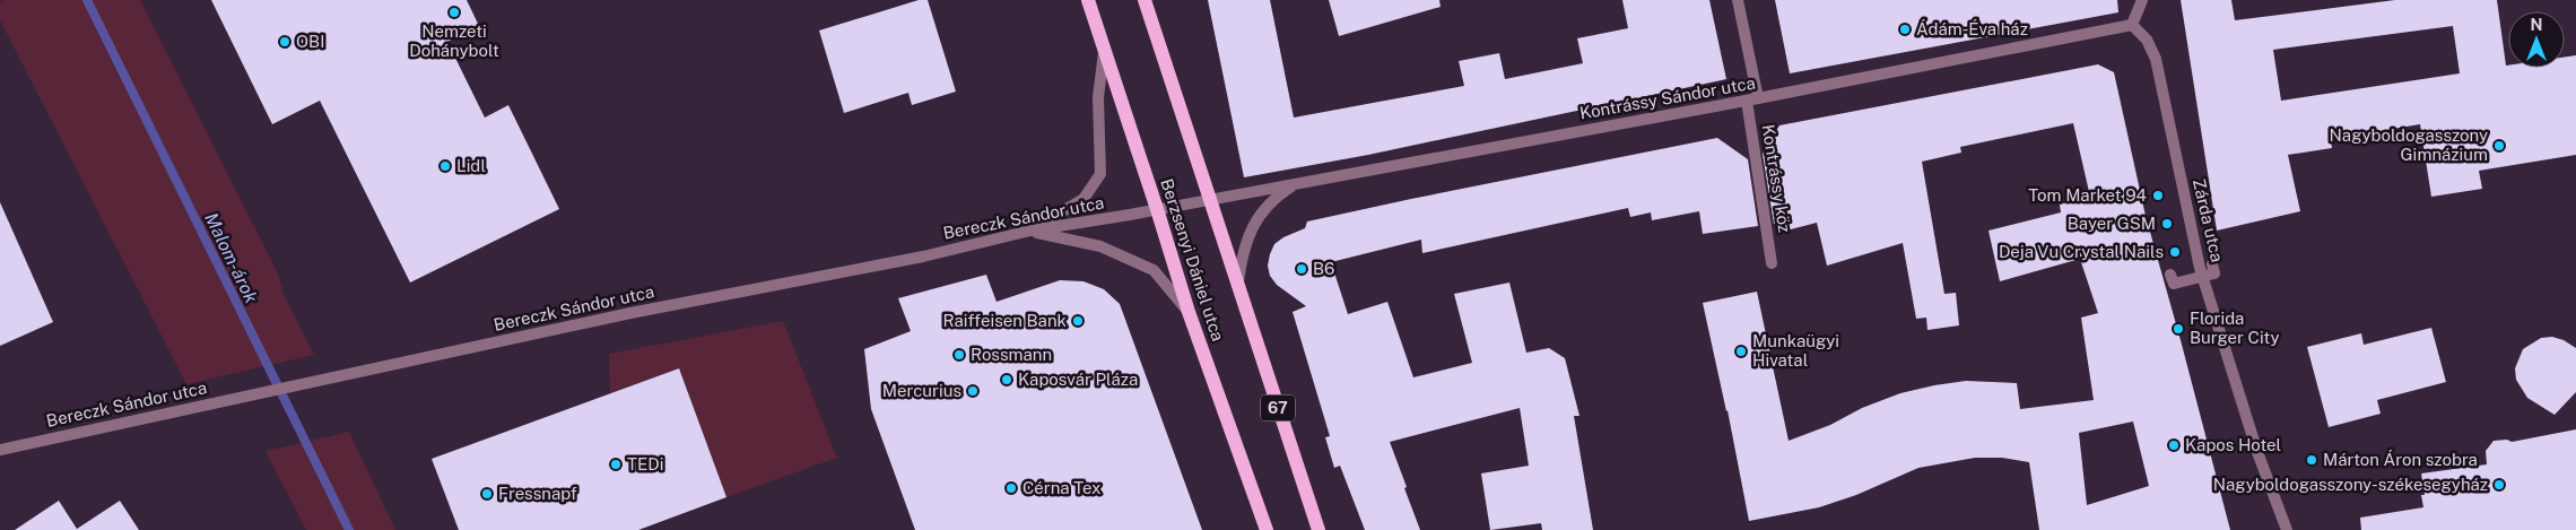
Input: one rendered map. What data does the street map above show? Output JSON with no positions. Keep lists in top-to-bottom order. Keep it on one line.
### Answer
{"streets":{"main road":["Berzsenyi Dániel utca","67"],"street":["Kontrássy Sándor utca","Kontrássy köz","Bereczk Sándor utca","Zárda utca"]},"crossings":[["Kontrássy Sándor utca","Kontrássy köz"],["Kontrássy Sándor utca","Bereczk Sándor utca"],["Kontrássy Sándor utca","Zárda utca"],["Kontrássy Sándor utca","Berzsenyi Dániel utca"],["Bereczk Sándor utca","Berzsenyi Dániel utca"]],"water":["Malom-árok"],"places":["Nemzeti Dohánybolt","Ádám-Éva ház","OBI","Nagyboldogasszony Gimnázium","Lidl","Tom Market 94","Bayer GSM","Deja Vu Crystal Nails","B6","Raiffeisen Bank","Florida Burger City","Munkaügyi Hivatal","Rossmann","Kaposvár Pláza","Mercurius","Kapos Hotel","Márton Áron szobra","TEDi","Nagyboldogasszony-székesegyház","Cérna Tex","Fressnapf"],"north":"top"}
